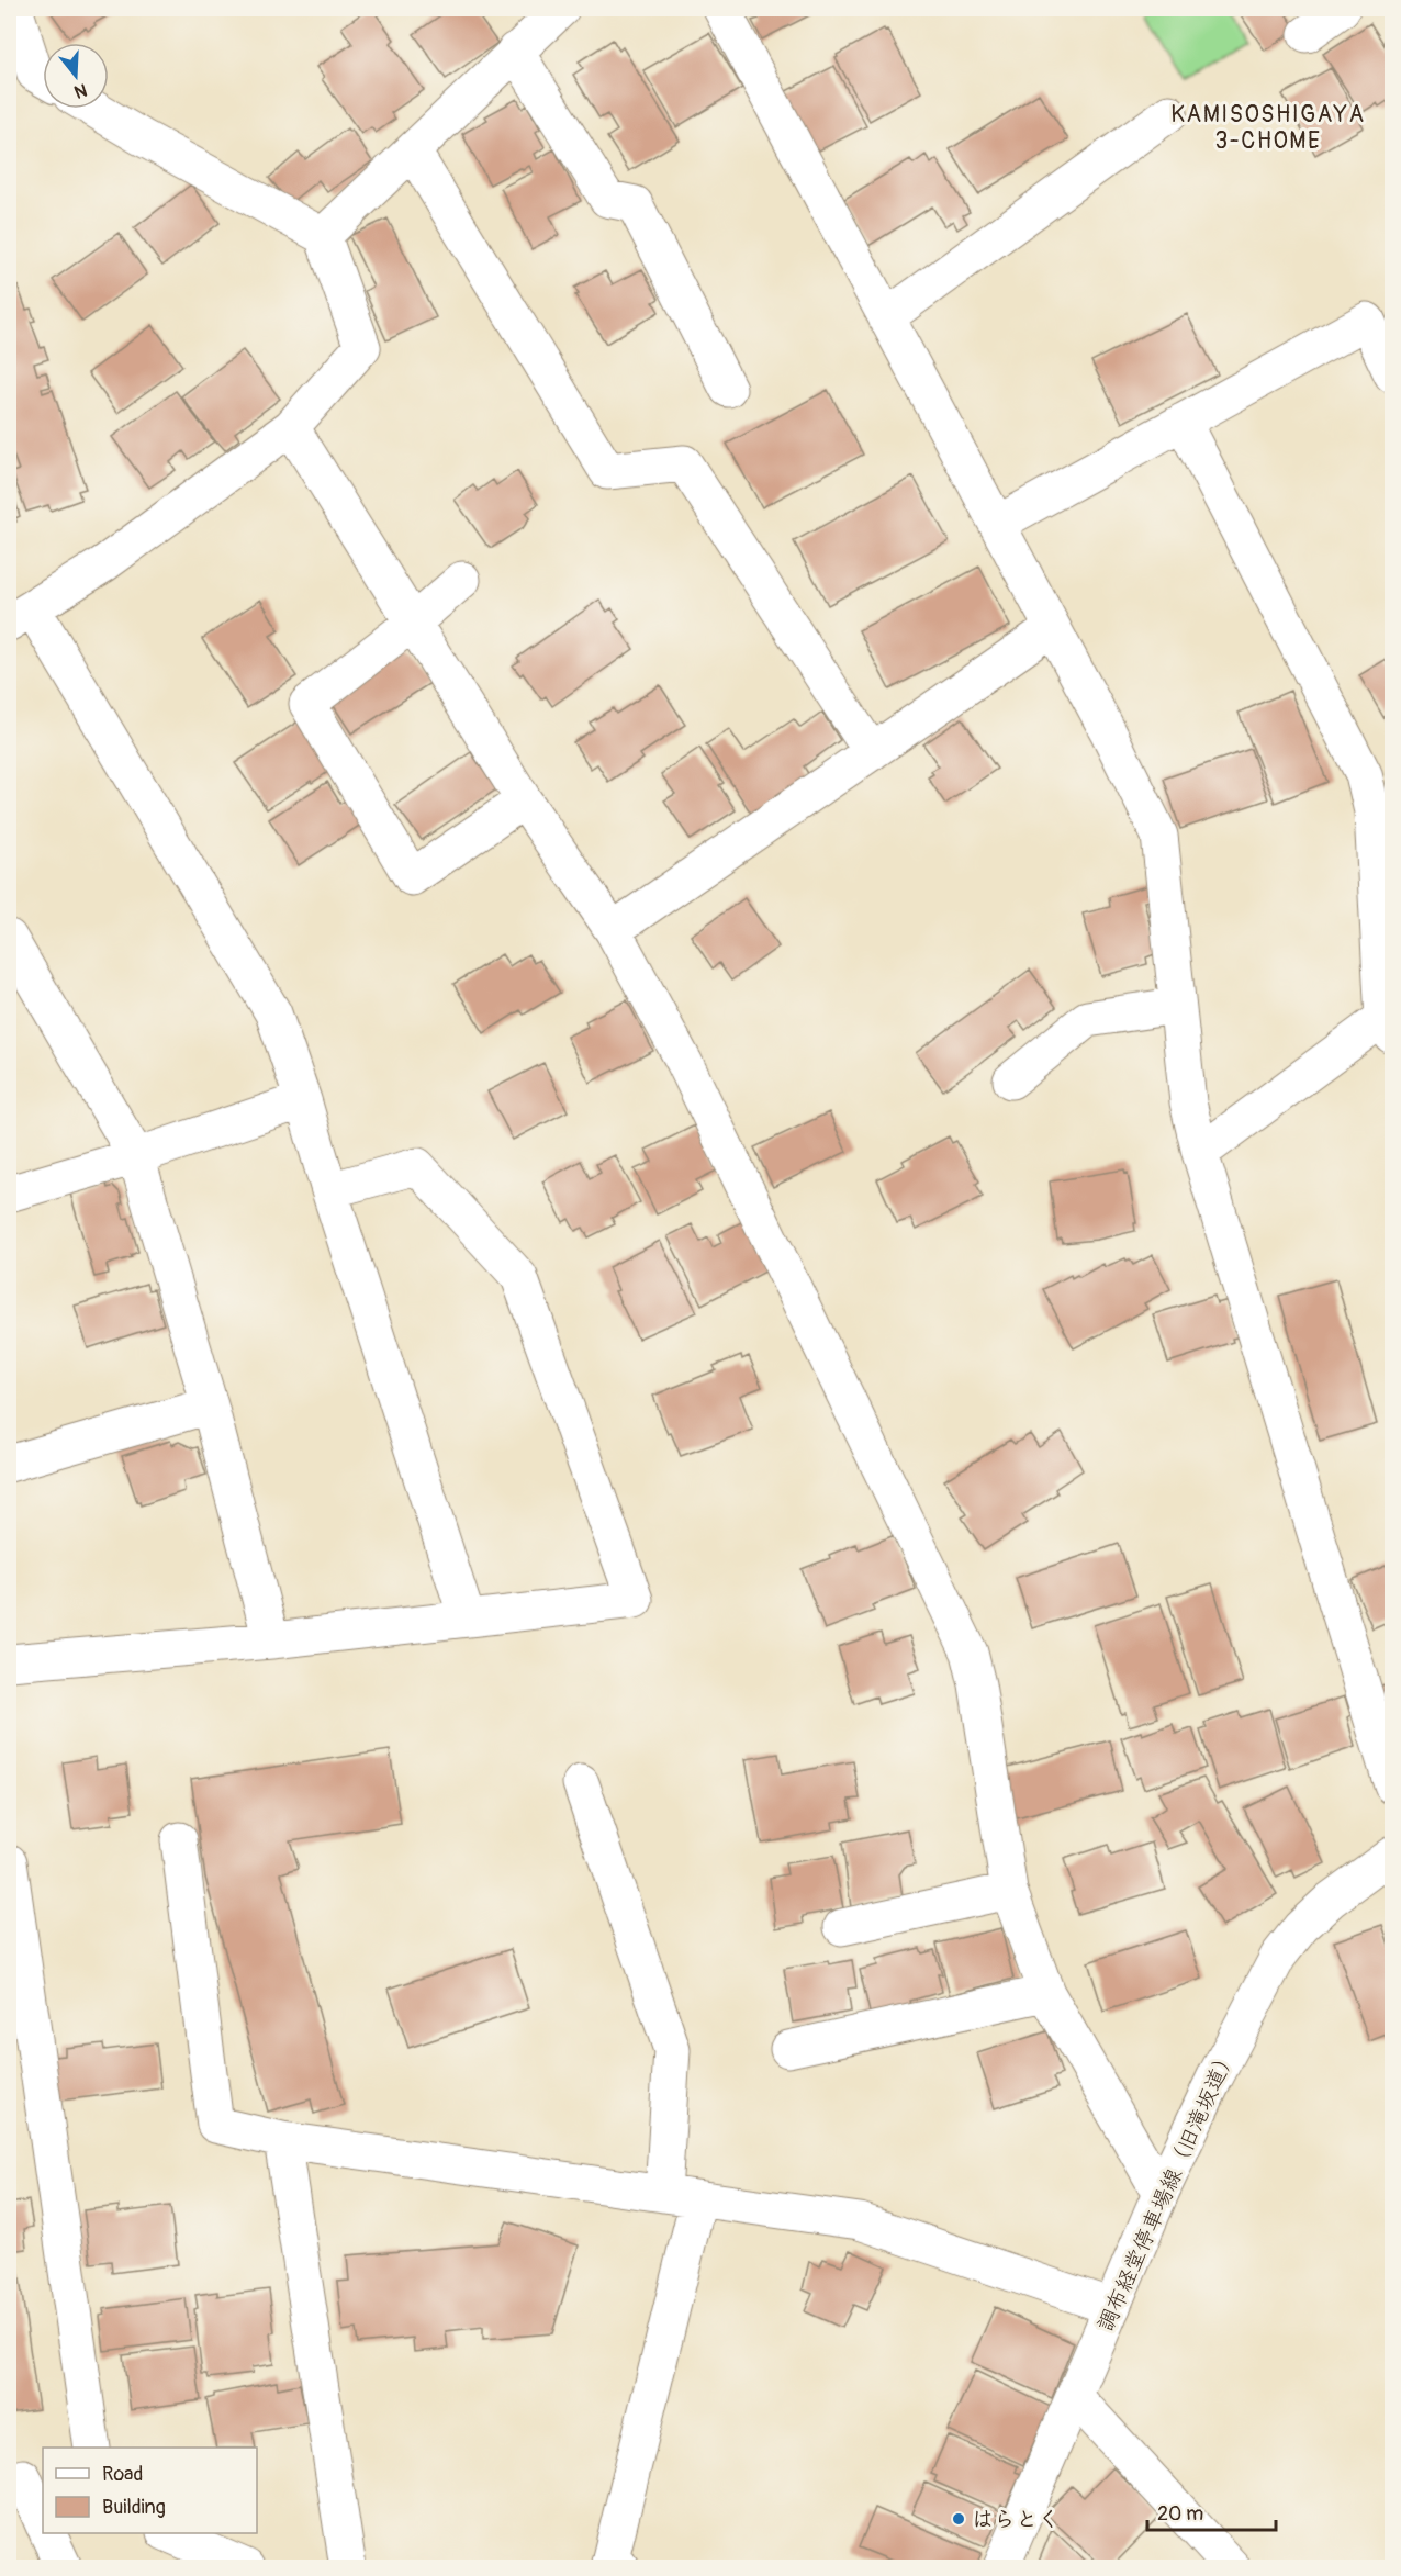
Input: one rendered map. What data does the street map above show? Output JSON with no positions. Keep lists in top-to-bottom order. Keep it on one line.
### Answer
{"streets":{"street":["調布経堂停車場線（旧滝坂道）"]},"districts":["KAMISOSHIGAYA 3-CHOME"],"places":["はらとく"],"legend":["Road","Building"],"scale_bar":"20 m","north":"bottom"}
